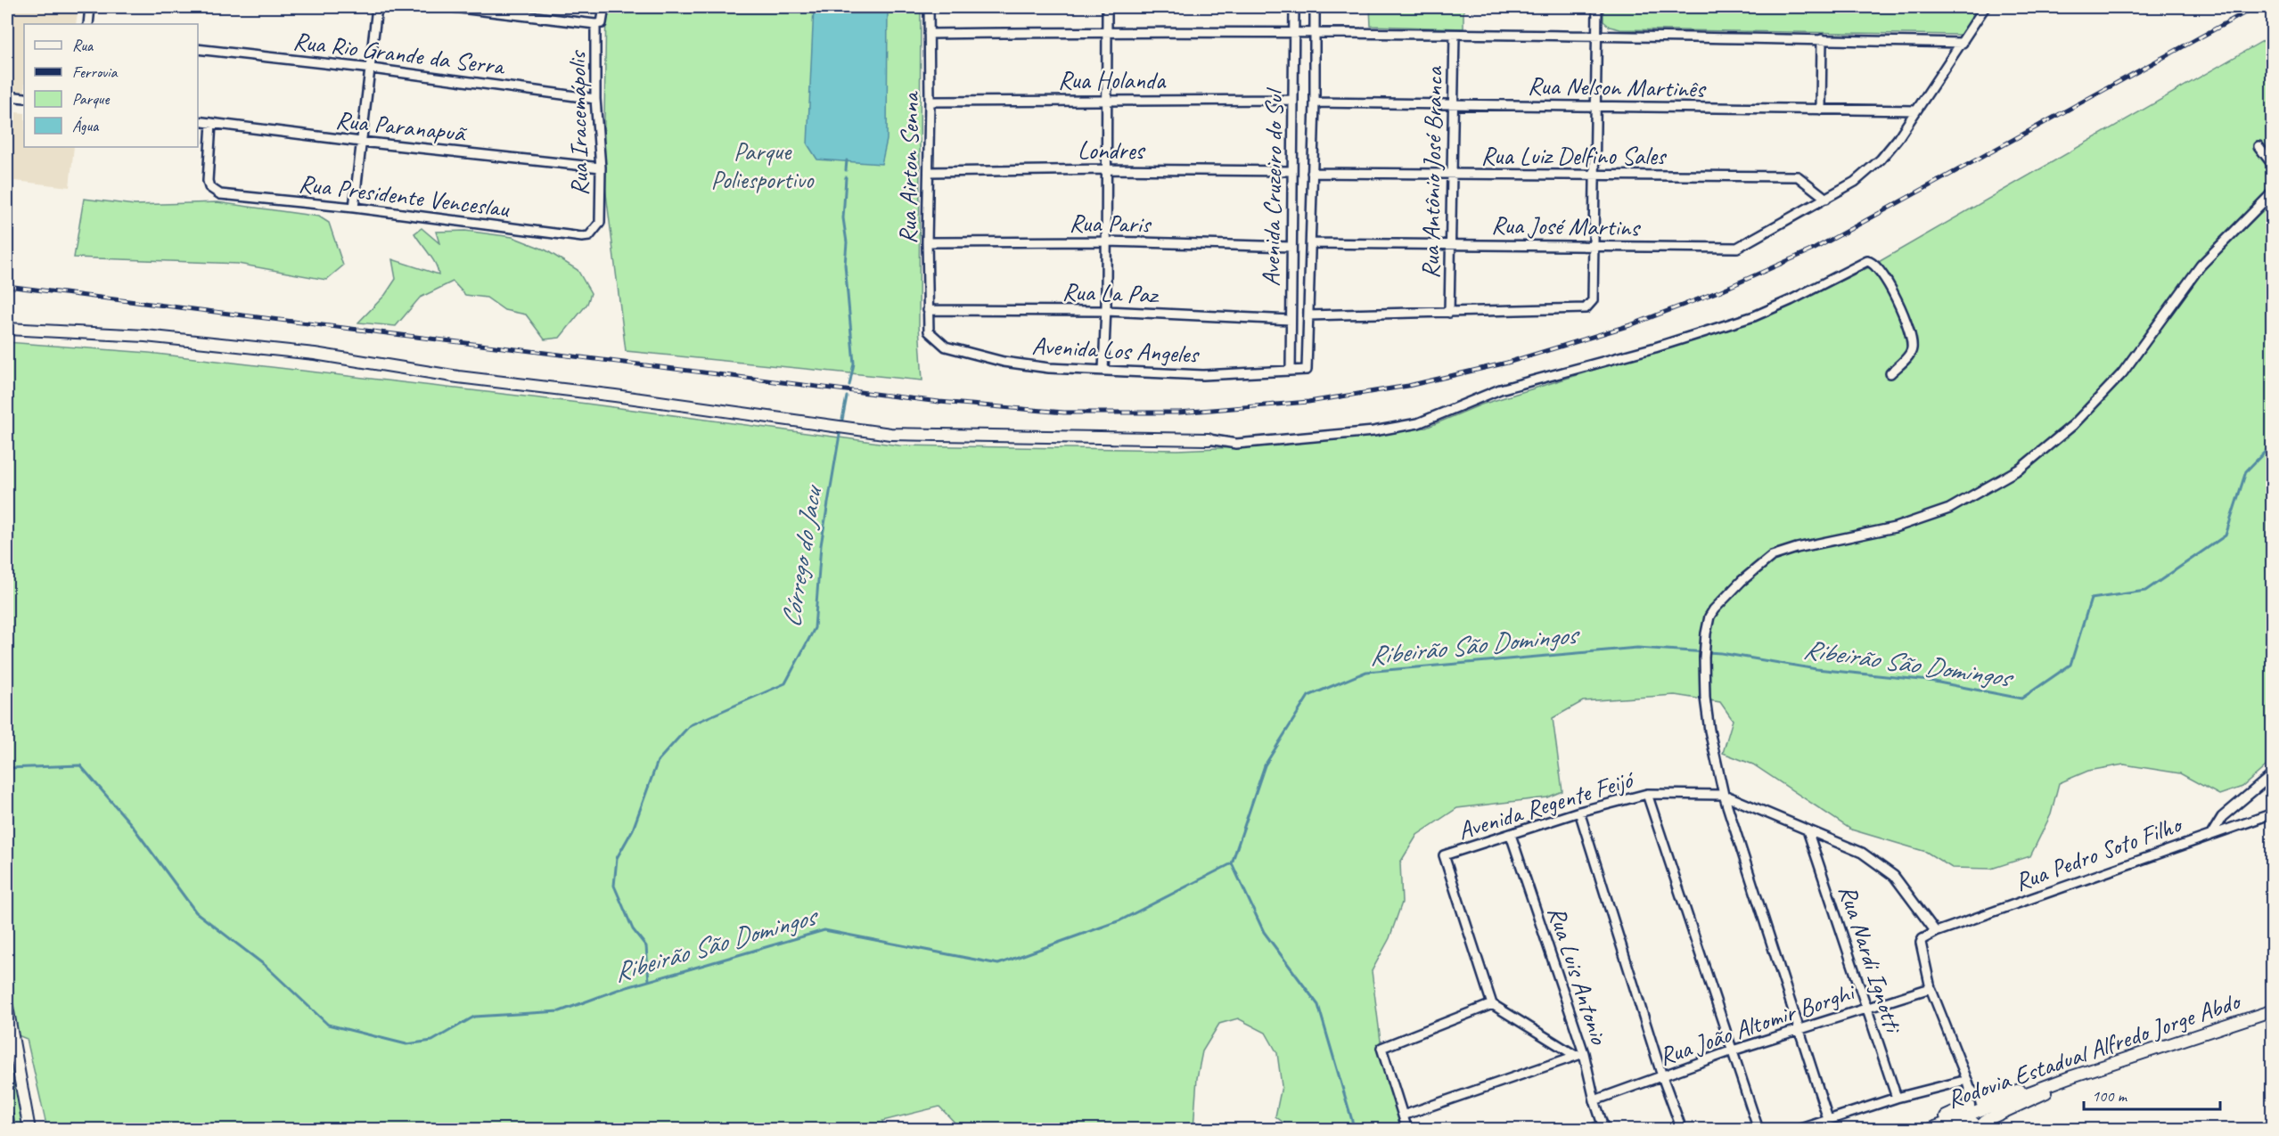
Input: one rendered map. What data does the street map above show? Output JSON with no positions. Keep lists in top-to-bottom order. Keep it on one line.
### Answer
{"streets":{"street":["Rua Rio Grande da Serra","Rua Holanda","Rua Nelson Martinês","Rua Iracemápolis","Rua Paranapuã","Londres","Rua Luiz Delfino Sales","Rua Airton Senna","Rua Antônio José Branca","Avenida Cruzeiro do Sul","Rua Presidente Venceslau","Rua Paris","Rua José Martins","Rua La Paz","Avenida Los Angeles","Avenida Regente Feijó","Rua Pedro Soto Filho","Rua Nardi Ignotti","Rua Luis Antonio","Rua João Altomir Borghi","Rodovia Estadual Alfredo Jorge Abdo"]},"crossings":[["Rua Rio Grande da Serra","Rua Iracemápolis"],["Rua Holanda","Rua Airton Senna"],["Rua Holanda","Avenida Cruzeiro do Sul"],["Rua Nelson Martinês","Rua Antônio José Branca"],["Rua Nelson Martinês","Avenida Cruzeiro do Sul"],["Rua Nelson Martinês","Rua José Martins"],["Rua Iracemápolis","Rua Paranapuã"],["Rua Iracemápolis","Rua Presidente Venceslau"],["Rua Paranapuã","Rua Presidente Venceslau"],["Londres","Rua Airton Senna"],["Londres","Avenida Cruzeiro do Sul"],["Rua Luiz Delfino Sales","Rua Antônio José Branca"],["Rua Luiz Delfino Sales","Avenida Cruzeiro do Sul"],["Rua Luiz Delfino Sales","Rua José Martins"],["Rua Airton Senna","Rua Paris"],["Rua Airton Senna","Rua La Paz"],["Rua Airton Senna","Avenida Los Angeles"],["Rua Antônio José Branca","Rua José Martins"],["Avenida Cruzeiro do Sul","Rua Paris"],["Avenida Cruzeiro do Sul","Rua José Martins"],["Avenida Cruzeiro do Sul","Rua La Paz"],["Avenida Cruzeiro do Sul","Avenida Los Angeles"],["Avenida Regente Feijó","Rua Pedro Soto Filho"],["Avenida Regente Feijó","Rua Nardi Ignotti"],["Avenida Regente Feijó","Rua Luis Antonio"],["Rua Nardi Ignotti","Rua João Altomir Borghi"],["Rua Luis Antonio","Rua João Altomir Borghi"]],"water":["Córrego do Jacu","Ribeirão São Domingos"],"parks":["Parque Poliesportivo"],"legend":["Rua","Ferrovia","Parque","Água"],"scale_bar":"100 m"}
